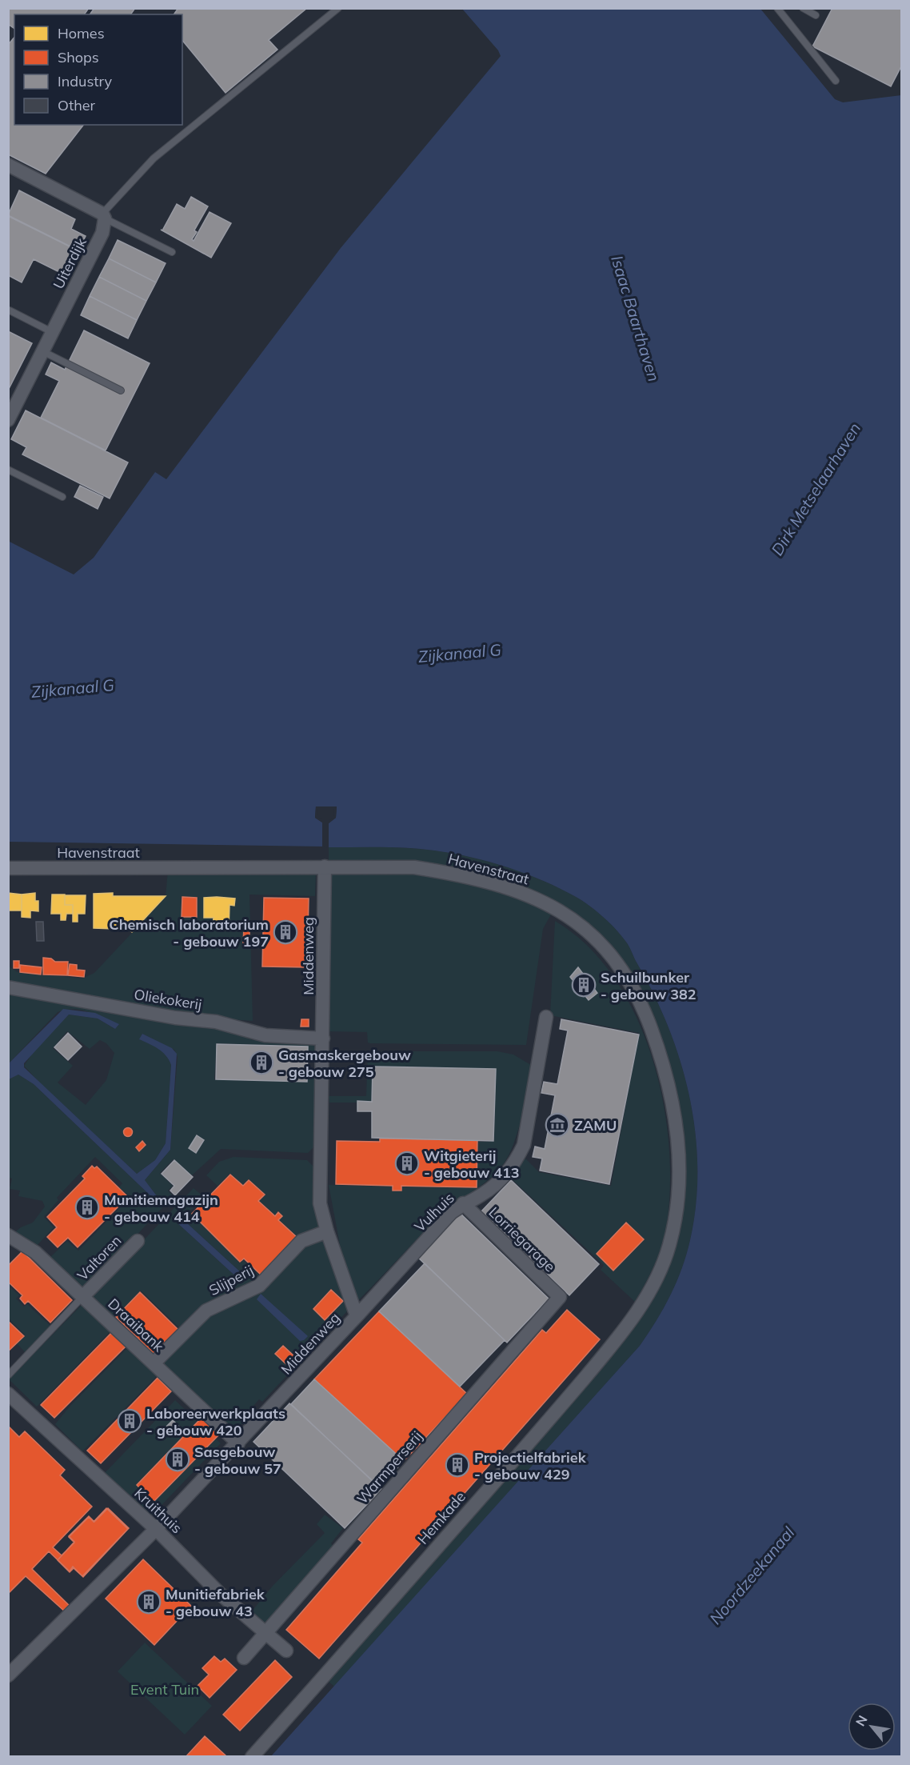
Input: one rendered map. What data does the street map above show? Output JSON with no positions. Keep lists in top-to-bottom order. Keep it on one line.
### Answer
{"streets":{"street":["Uiterdijk","Havenstraat","Middenweg","Oliekokerij","Vulhuis","Lorriegarage","Valtoren","Slijperij","Draaibank","Warmperserij","Kruithuis","Hemkade"]},"crossings":[["Havenstraat","Middenweg"],["Havenstraat","Hemkade"],["Middenweg","Oliekokerij"],["Middenweg","Vulhuis"],["Middenweg","Slijperij"],["Middenweg","Draaibank"],["Middenweg","Kruithuis"],["Vulhuis","Lorriegarage"],["Lorriegarage","Warmperserij"],["Valtoren","Draaibank"],["Slijperij","Draaibank"],["Warmperserij","Kruithuis"]],"water":["Isaac Baarthaven","Dirk Metselaarhaven","Zijkanaal G","Noordzeekanaal"],"parks":["Event Tuin"],"places":{"building":["Chemisch laboratorium - gebouw 197","Schuilbunker - gebouw 382","Gasmaskergebouw - gebouw 275","Witgieterij - gebouw 413","Munitiemagazijn - gebouw 414","Laboreerwerkplaats - gebouw 420","Sasgebouw - gebouw 57","Projectielfabriek - gebouw 429","Munitiefabriek - gebouw 43"],"museum":["ZAMU"]},"legend":["Homes","Shops","Industry","Other"],"north":"top left"}
